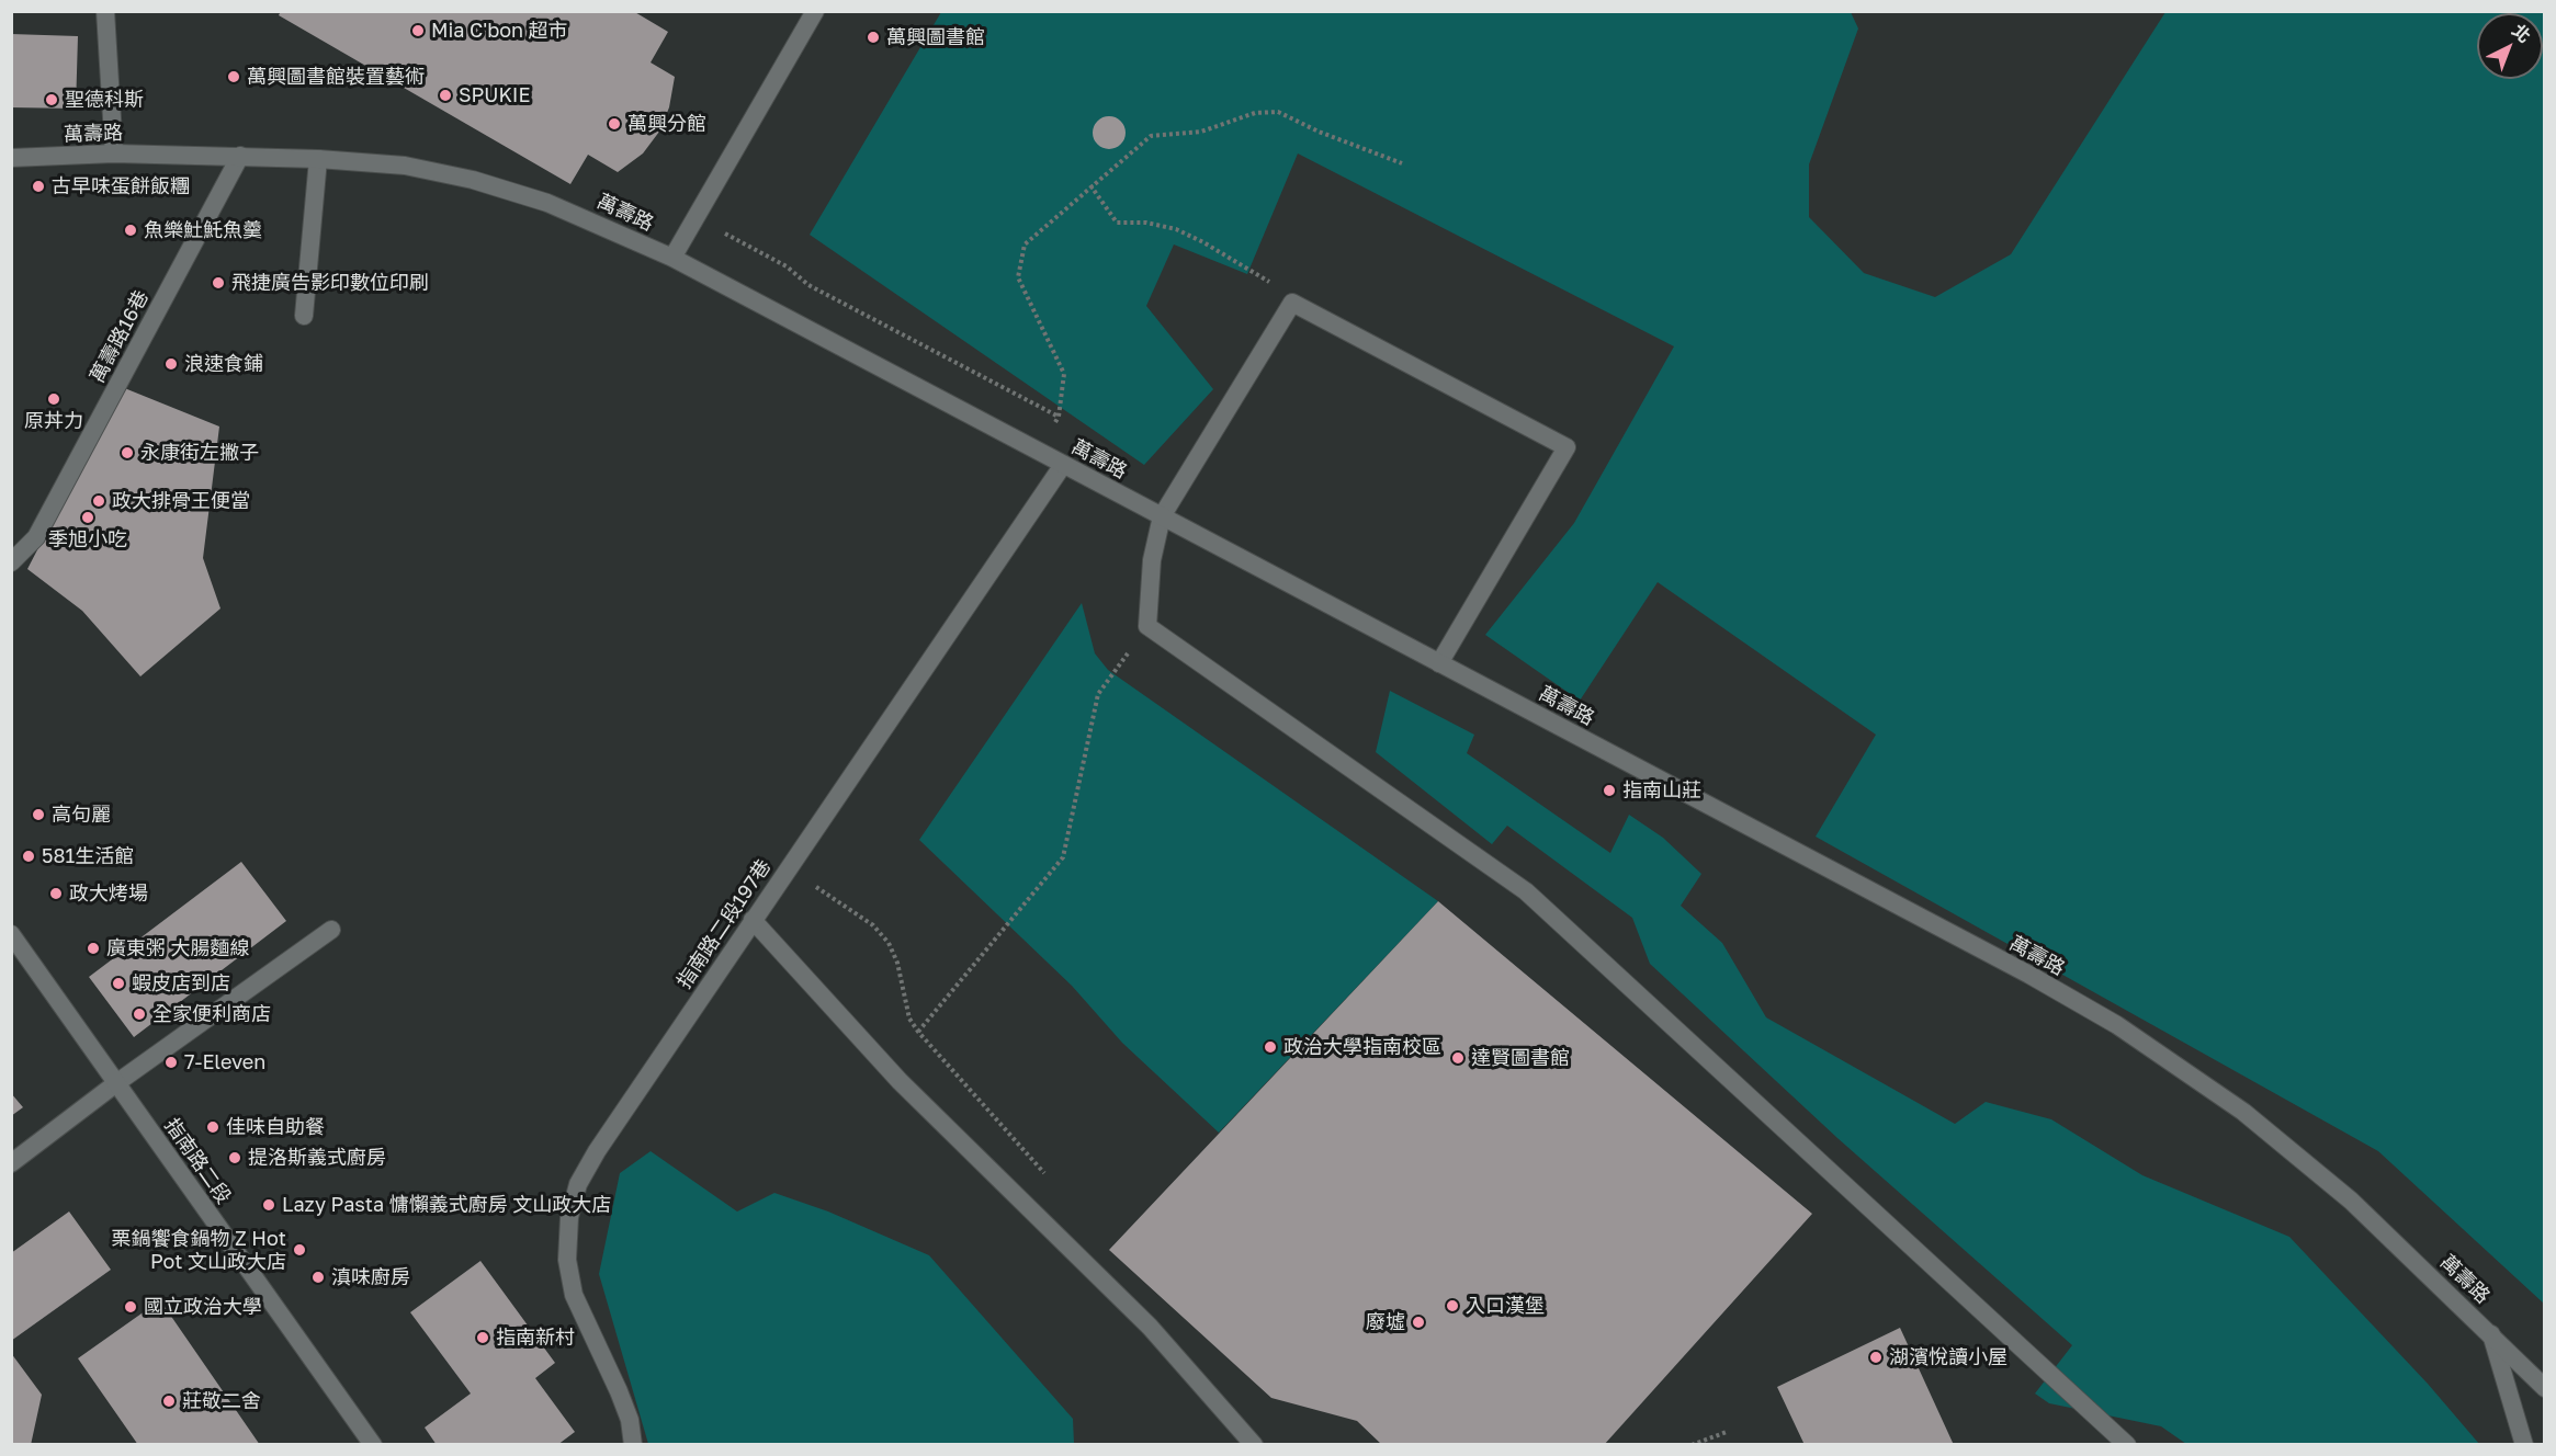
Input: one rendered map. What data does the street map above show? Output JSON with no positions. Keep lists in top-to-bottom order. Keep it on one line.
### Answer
{"streets":{"street":["萬壽路","萬壽路16巷","指南路二段197巷","指南路二段"]},"crossings":[["萬壽路","萬壽路16巷"],["萬壽路","指南路二段197巷"]],"places":["Mia C'bon 超市","萬興圖書館","萬興圖書館裝置藝術","SPUKIE","聖德科斯","萬興分館","古早味蛋餅飯糰","魚樂𩵚魠魚羹","飛捷廣告影印數位印刷","浪速食鋪","原丼力","永康街左撇子","政大排骨王便當","季旭小吃","指南山莊","高句麗","581生活館","政大烤場","廣東粥 大腸麵線","蝦皮店到店","全家便利商店","政治大學指南校區","達賢圖書館","7-Eleven","佳味自助餐","提洛斯義式廚房","Lazy Pasta 慵懶義式廚房 文山政大店","栗鍋饗食鍋物 Z Hot Pot 文山政大店","滇味廚房","入口漢堡","國立政治大學","廢墟","指南新村","湖濱悅讀小屋","莊敬二舍"],"north":"top right"}
